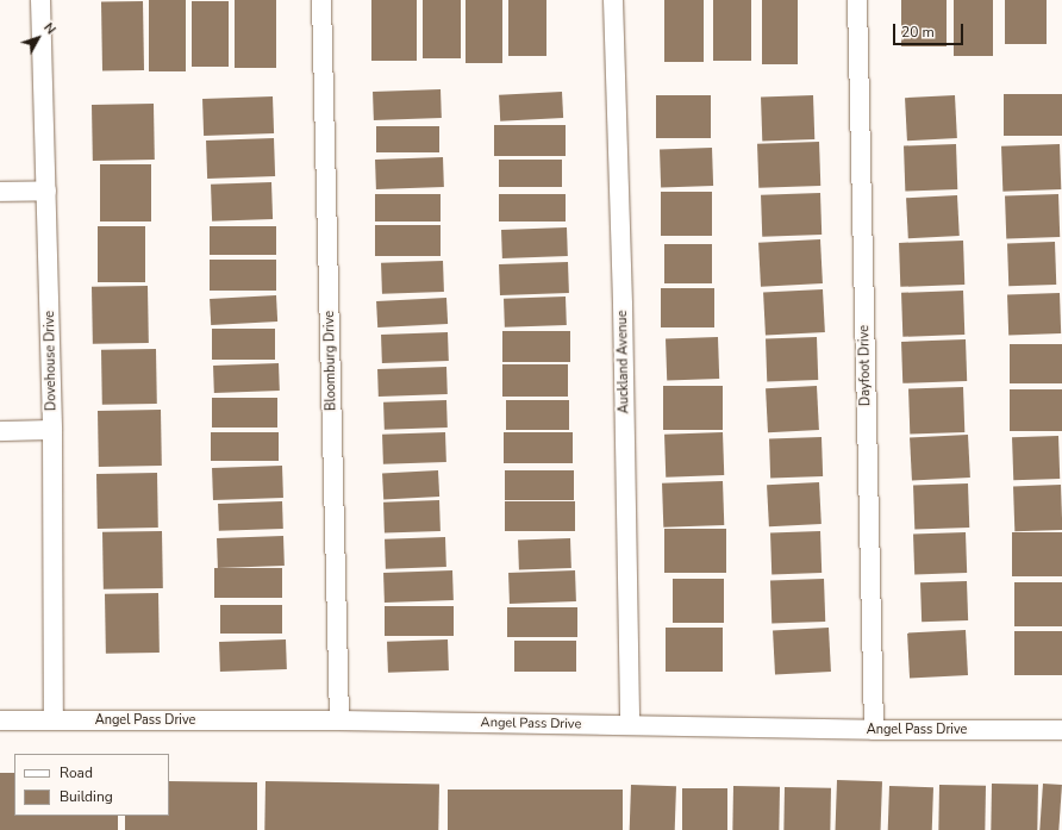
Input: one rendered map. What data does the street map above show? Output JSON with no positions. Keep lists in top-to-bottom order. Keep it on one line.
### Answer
{"streets":{"street":["Dovehouse Drive","Bloomburg Drive","Auckland Avenue","Dayfoot Drive","Angel Pass Drive"]},"crossings":[["Dovehouse Drive","Angel Pass Drive"],["Bloomburg Drive","Angel Pass Drive"],["Auckland Avenue","Angel Pass Drive"],["Dayfoot Drive","Angel Pass Drive"]],"legend":["Road","Building"],"scale_bar":"20 m","north":"top right"}
